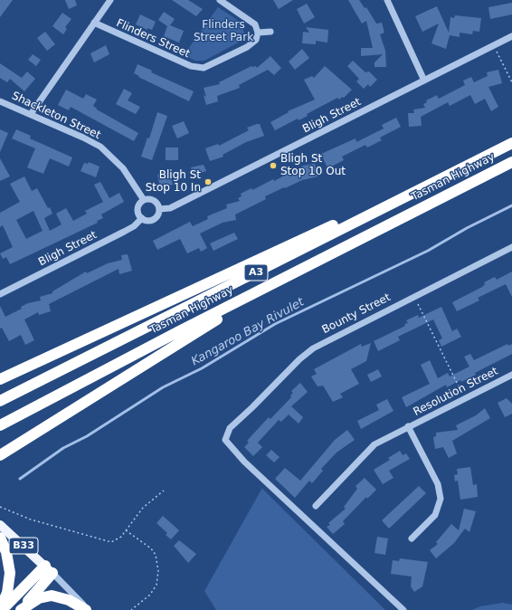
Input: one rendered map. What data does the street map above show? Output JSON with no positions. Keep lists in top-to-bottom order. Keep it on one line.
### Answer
{"streets":{"highway":["Tasman Highway","A3"],"main road":["B33"],"street":["Flinders Street","Shackleton Street","Bligh Street","Bounty Street","Resolution Street"]},"crossings":[["Shackleton Street","Bligh Street"]],"water":["Kangaroo Bay Rivulet"],"parks":["Flinders Street Park"],"places":["Bligh St Stop 10 Out","Bligh St Stop 10 In"]}
